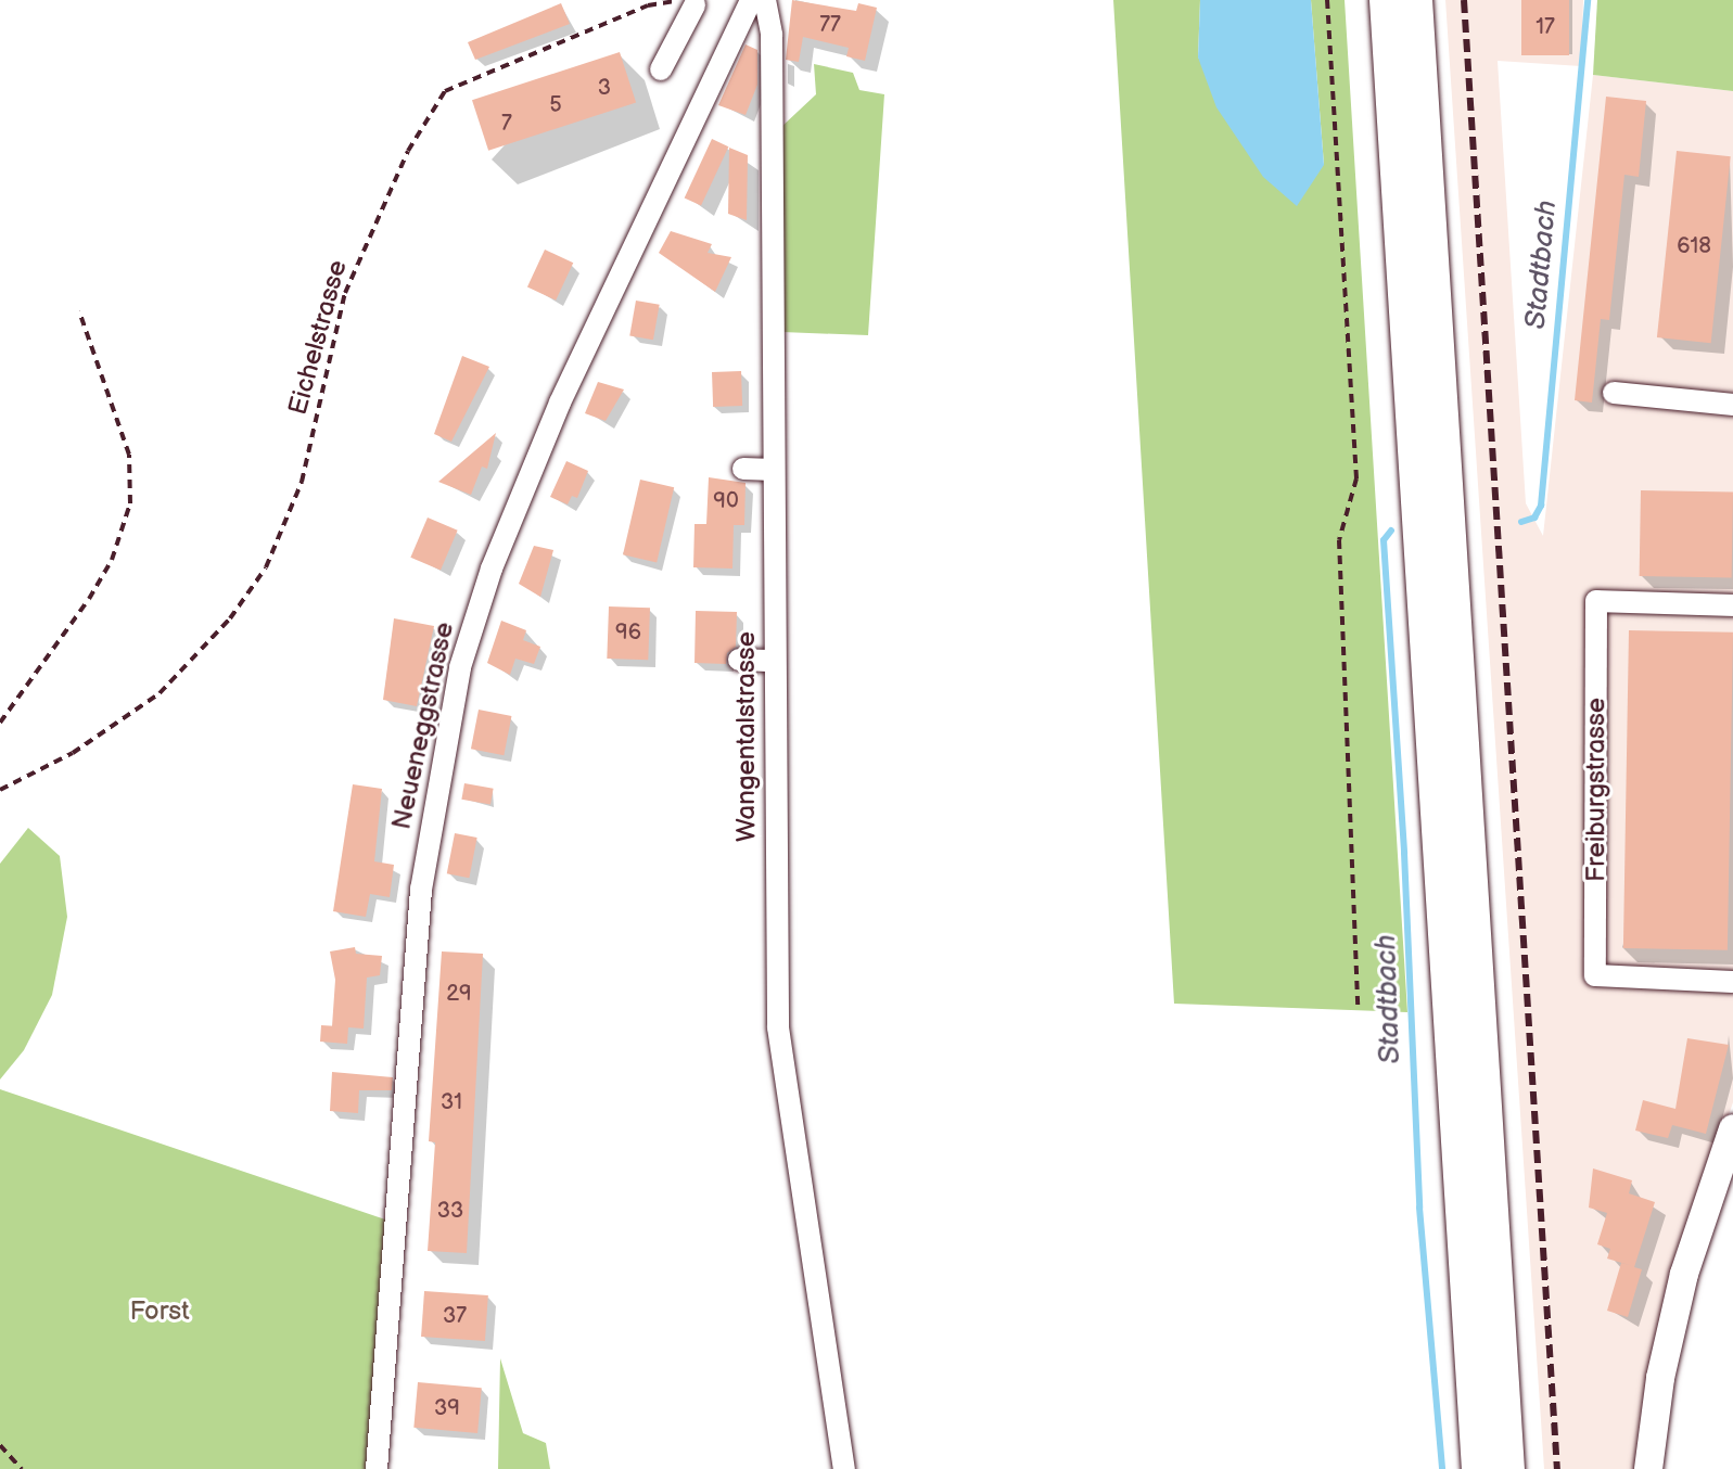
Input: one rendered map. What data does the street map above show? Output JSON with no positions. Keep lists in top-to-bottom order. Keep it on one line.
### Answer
{"streets":{"street":["Neueneggstrasse","Wangentalstrasse","Freiburgstrasse"],"path":["Eichelstrasse"]},"water":["Stadtbach"],"parks":["Forst"],"house_numbers":["77","17","3","5","7","618","90","96","29","31","33","37","39"]}
